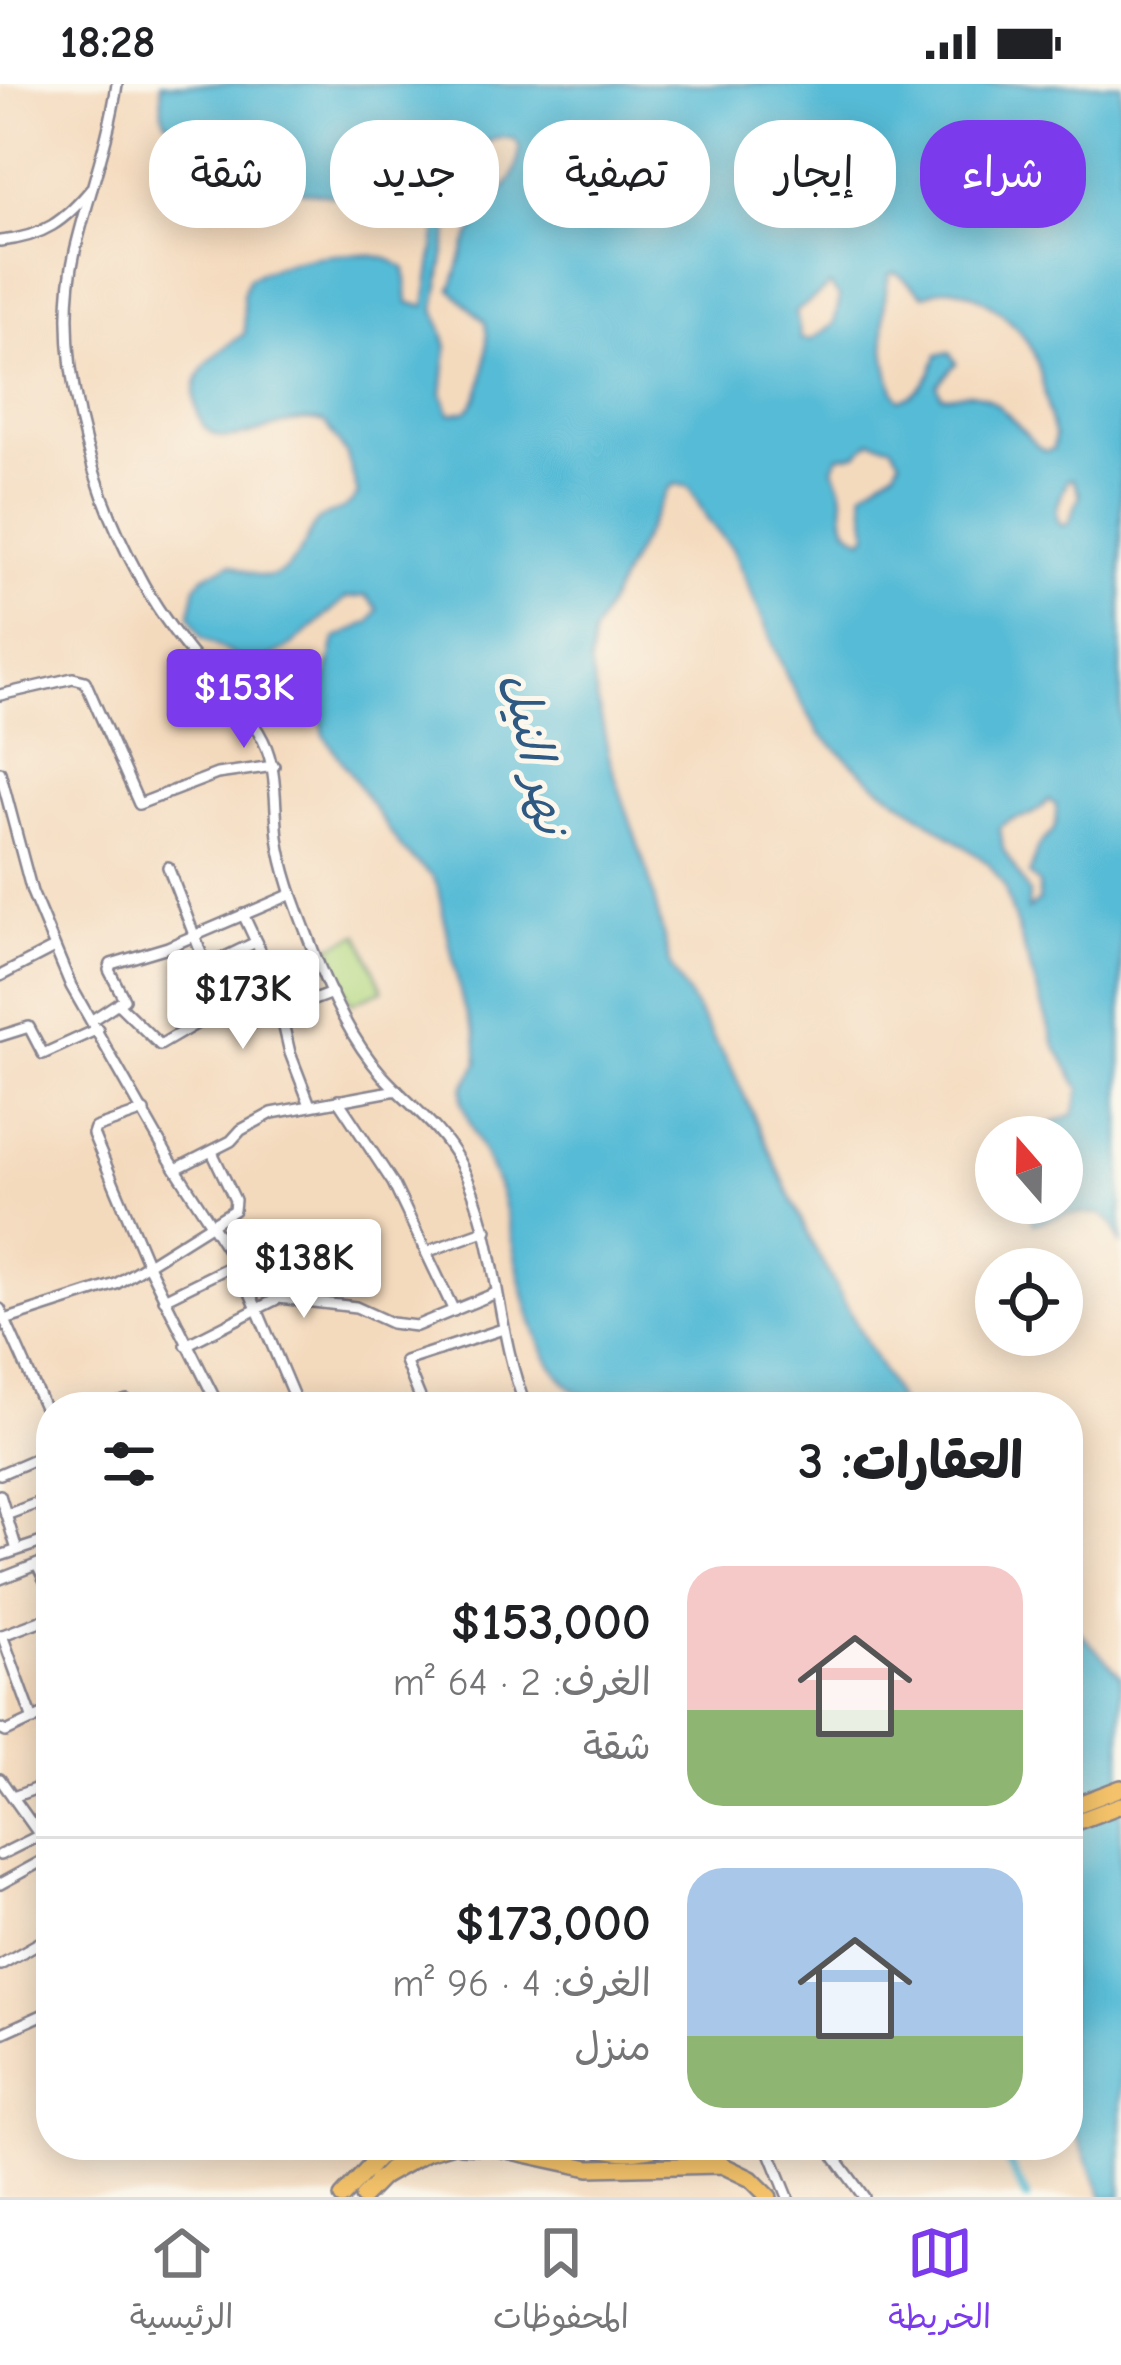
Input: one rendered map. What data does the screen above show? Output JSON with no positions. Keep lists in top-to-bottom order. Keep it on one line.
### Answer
{"water":["نهر النيل"],"north":"top","page":{"status":"18:28","chip":["شراء","إيجار","تصفية","جديد","شقة"],"price":["$153K","$173K","$138K"],"heading":"العقارات: 3","list":[{"name":"$153,000","note":"الغرف: 2 · 64 m² · شقة"},{"name":"$173,000","note":"الغرف: 4 · 96 m² · منزل"}],"tabs":["الخريطة","المحفوظات","الرئيسية"]}}
